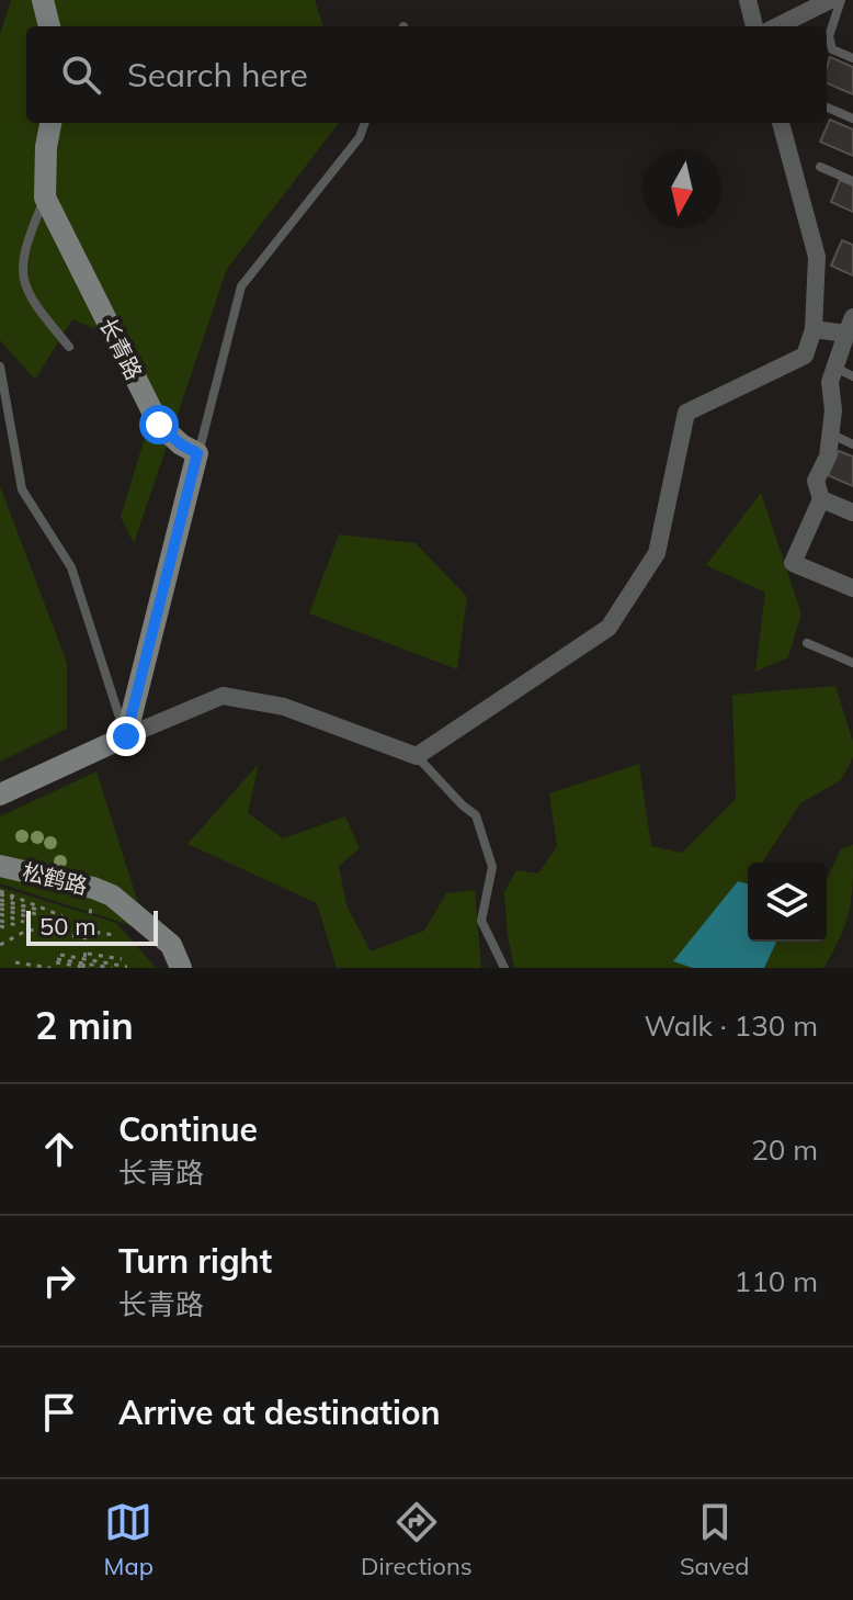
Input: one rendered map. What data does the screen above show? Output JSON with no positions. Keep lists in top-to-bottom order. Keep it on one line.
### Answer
{"streets":{"street":["长青路","松鹤路"]},"scale_bar":"50 m","north":"bottom","page":{"search":"Search here","scale":"50 m","heading":["2 min","Walk · 130 m"],"list":[["Continue","长青路","20 m"],["Turn right","长青路","110 m"],"Arrive at destination"],"nav":["Map","Directions","Saved"]}}
